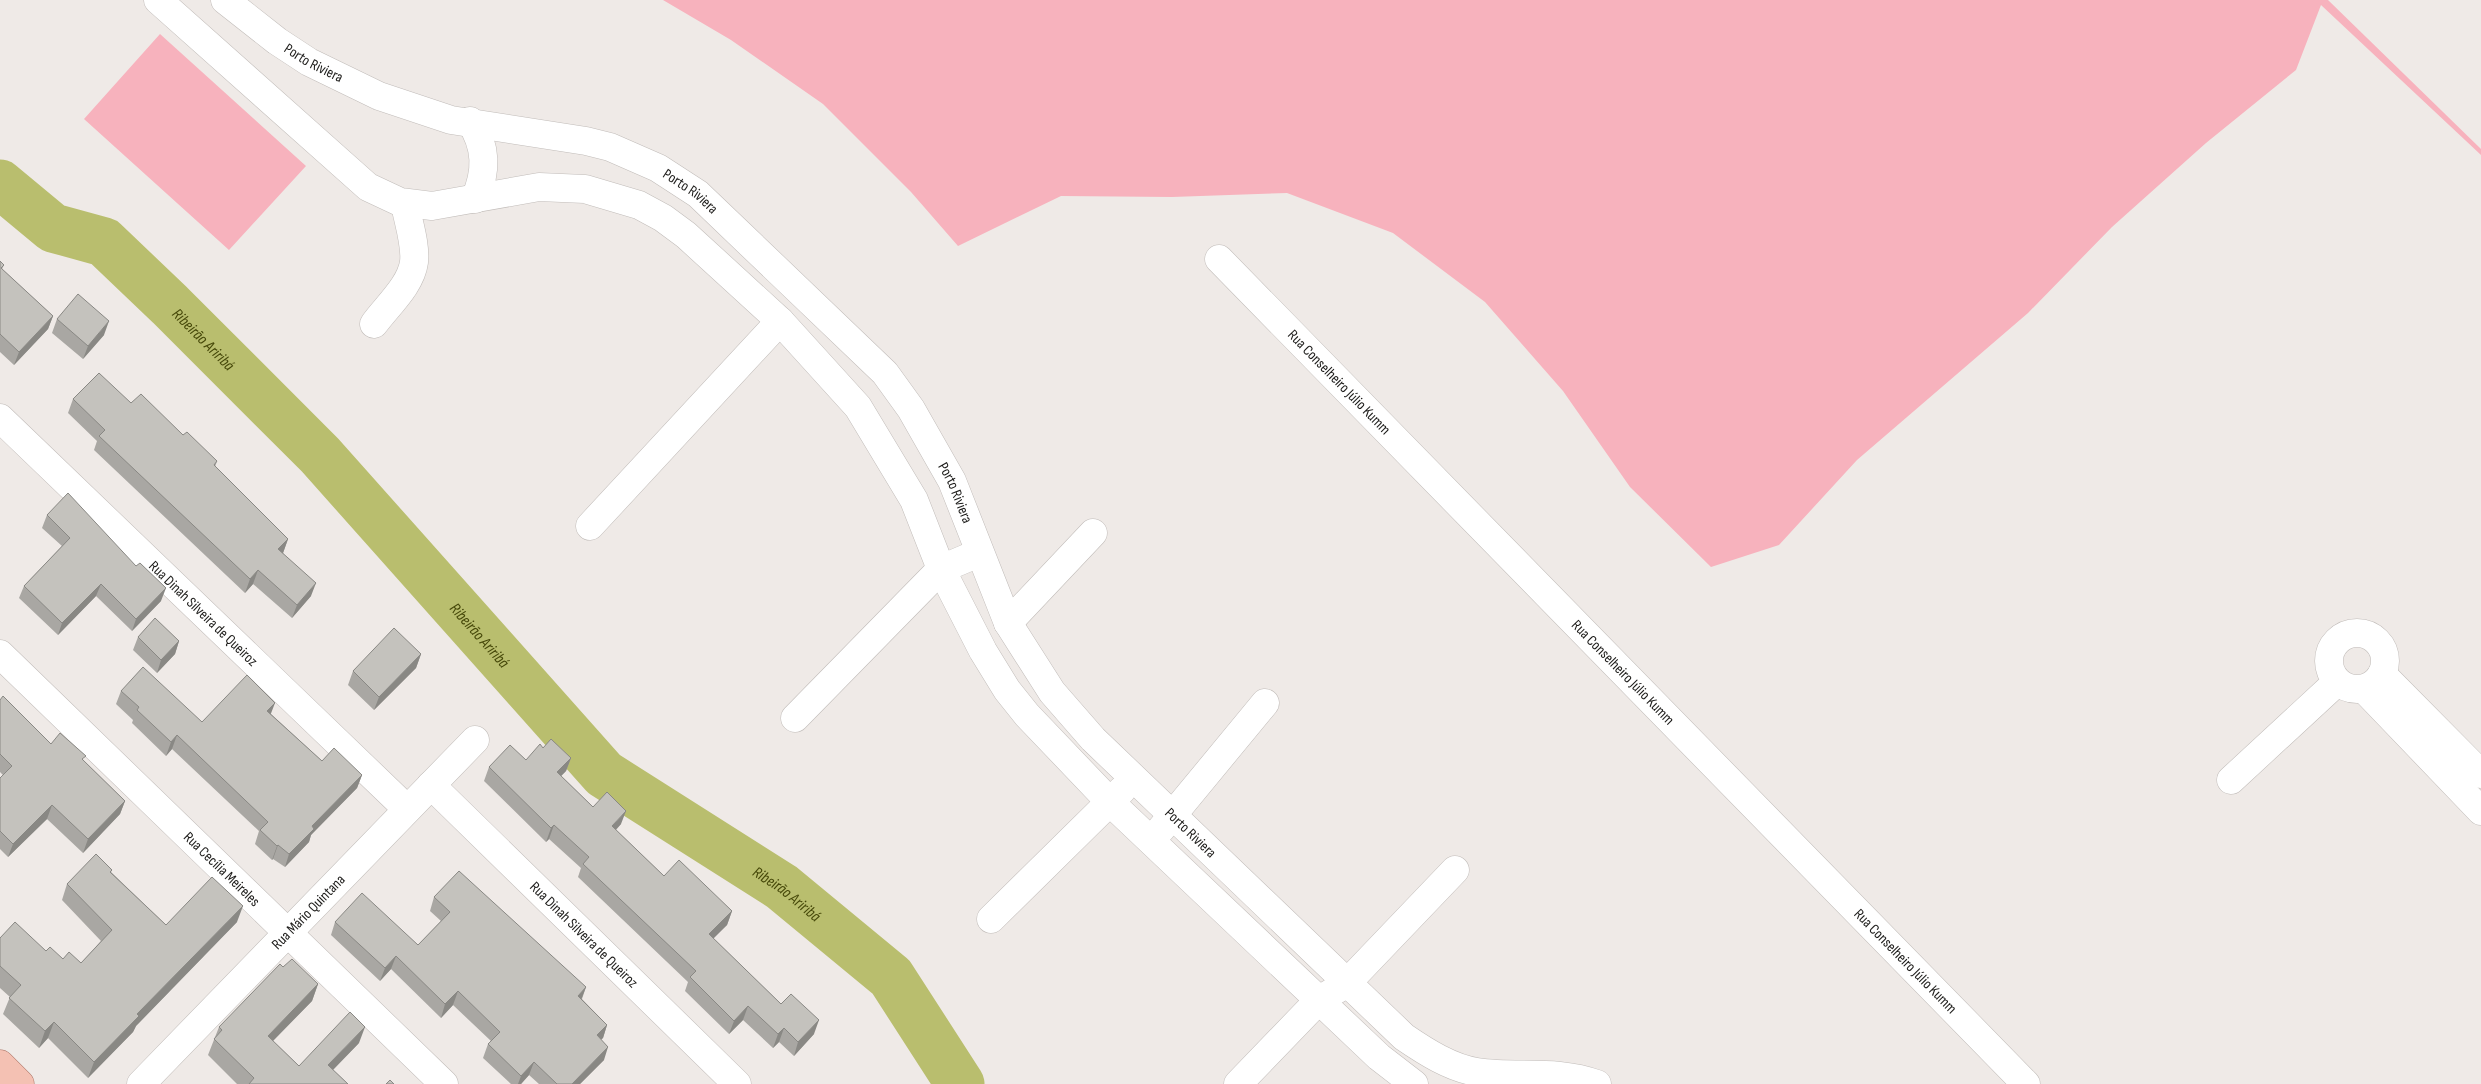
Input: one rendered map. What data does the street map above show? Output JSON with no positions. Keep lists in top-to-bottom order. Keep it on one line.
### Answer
{"streets":{"street":["Porto Riviera","Rua Conselheiro Júlio Kumm","Rua Dinah Silveira de Queiroz","Rua Cecília Meireles","Rua Mário Quintana"]},"crossings":[["Rua Dinah Silveira de Queiroz","Rua Mário Quintana"],["Rua Cecília Meireles","Rua Mário Quintana"]],"water":["Ribeirão Ariribá"]}
